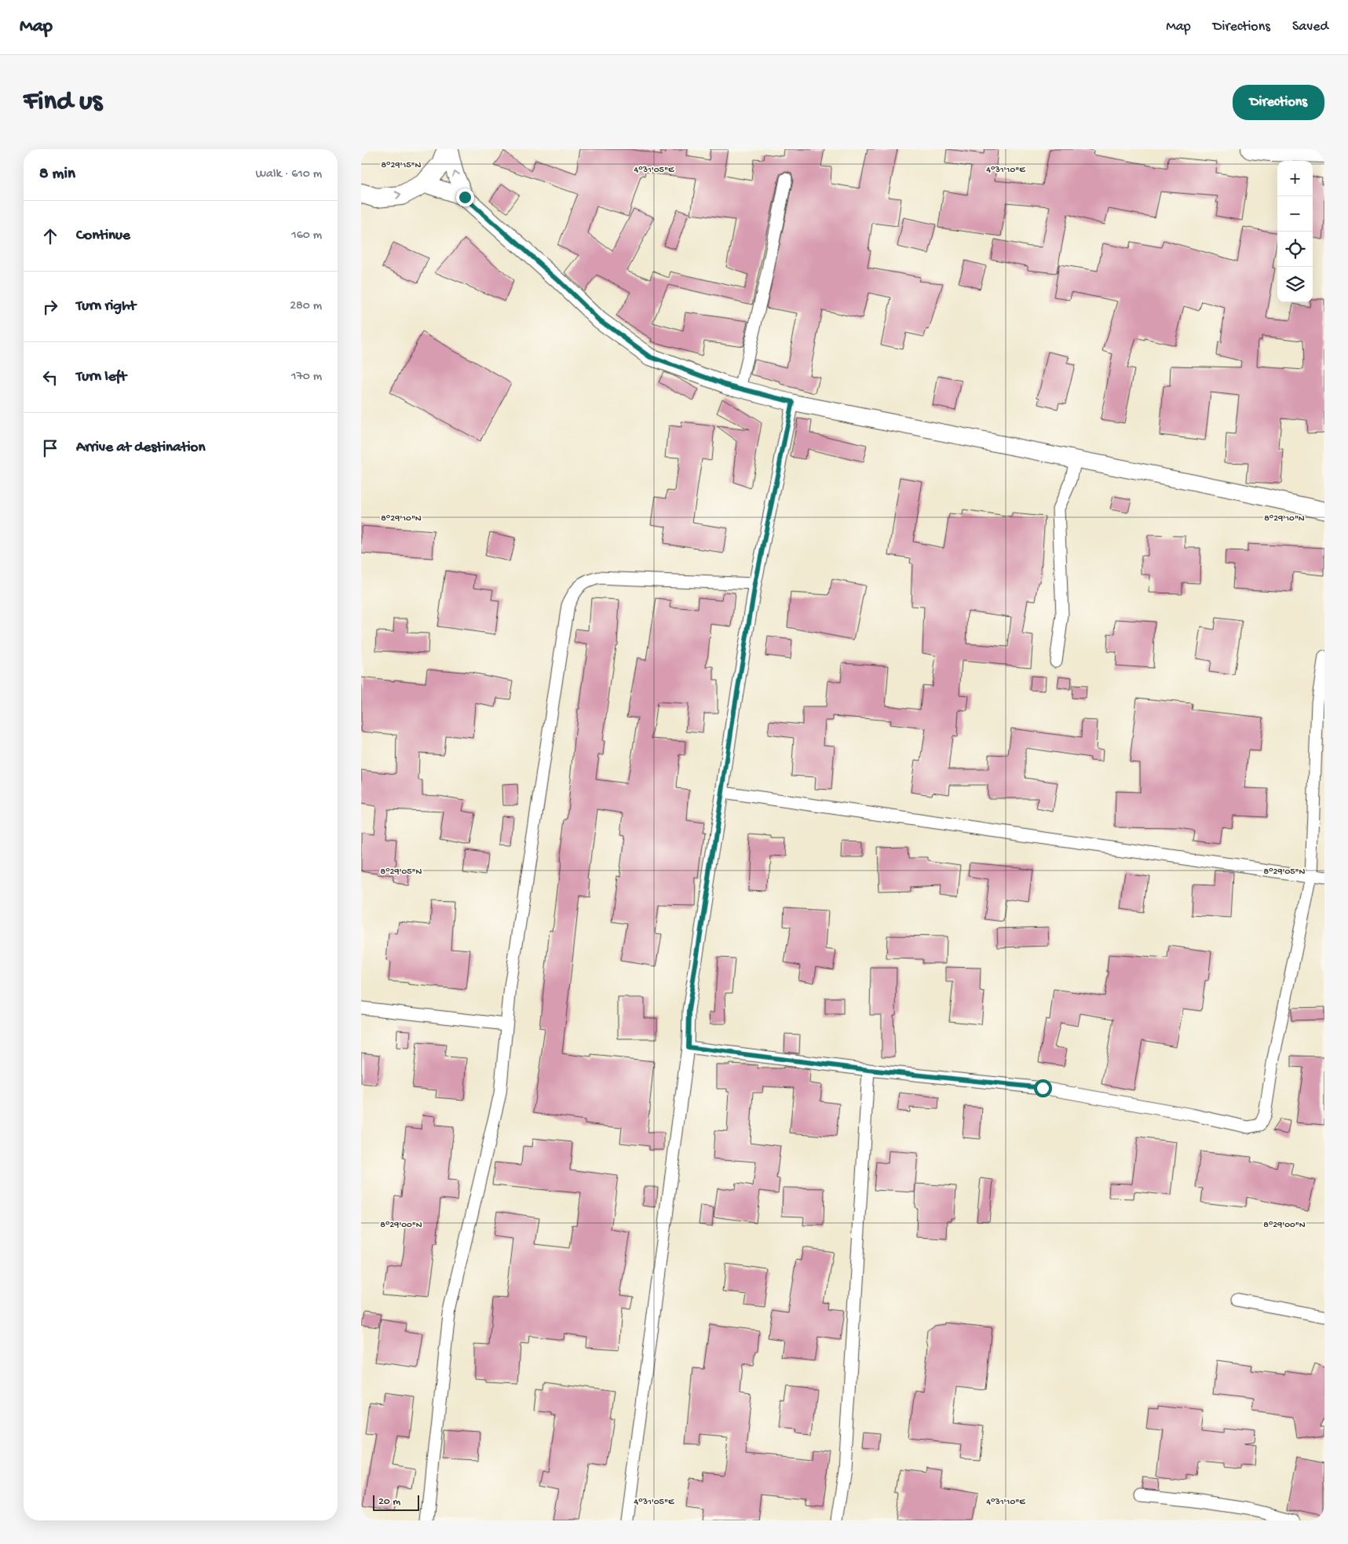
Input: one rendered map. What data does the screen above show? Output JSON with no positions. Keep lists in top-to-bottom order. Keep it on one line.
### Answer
{"scale_bar":"20 m","page":{"header":"Map","nav":["Map","Directions","Saved"],"buttons":"Directions","title":"Find us","heading":["8 min","Walk · 610 m"],"map_buttons":["+","−"],"list":[["Continue","160 m"],["Turn right","280 m"],["Turn left","170 m"],"Arrive at destination"],"scale":"20 m"},"coordinates":["8°29'15\"N","4°31'05\"E","4°31'10\"E","8°29'10\"N","8°29'05\"N","8°29'00\"N"]}
